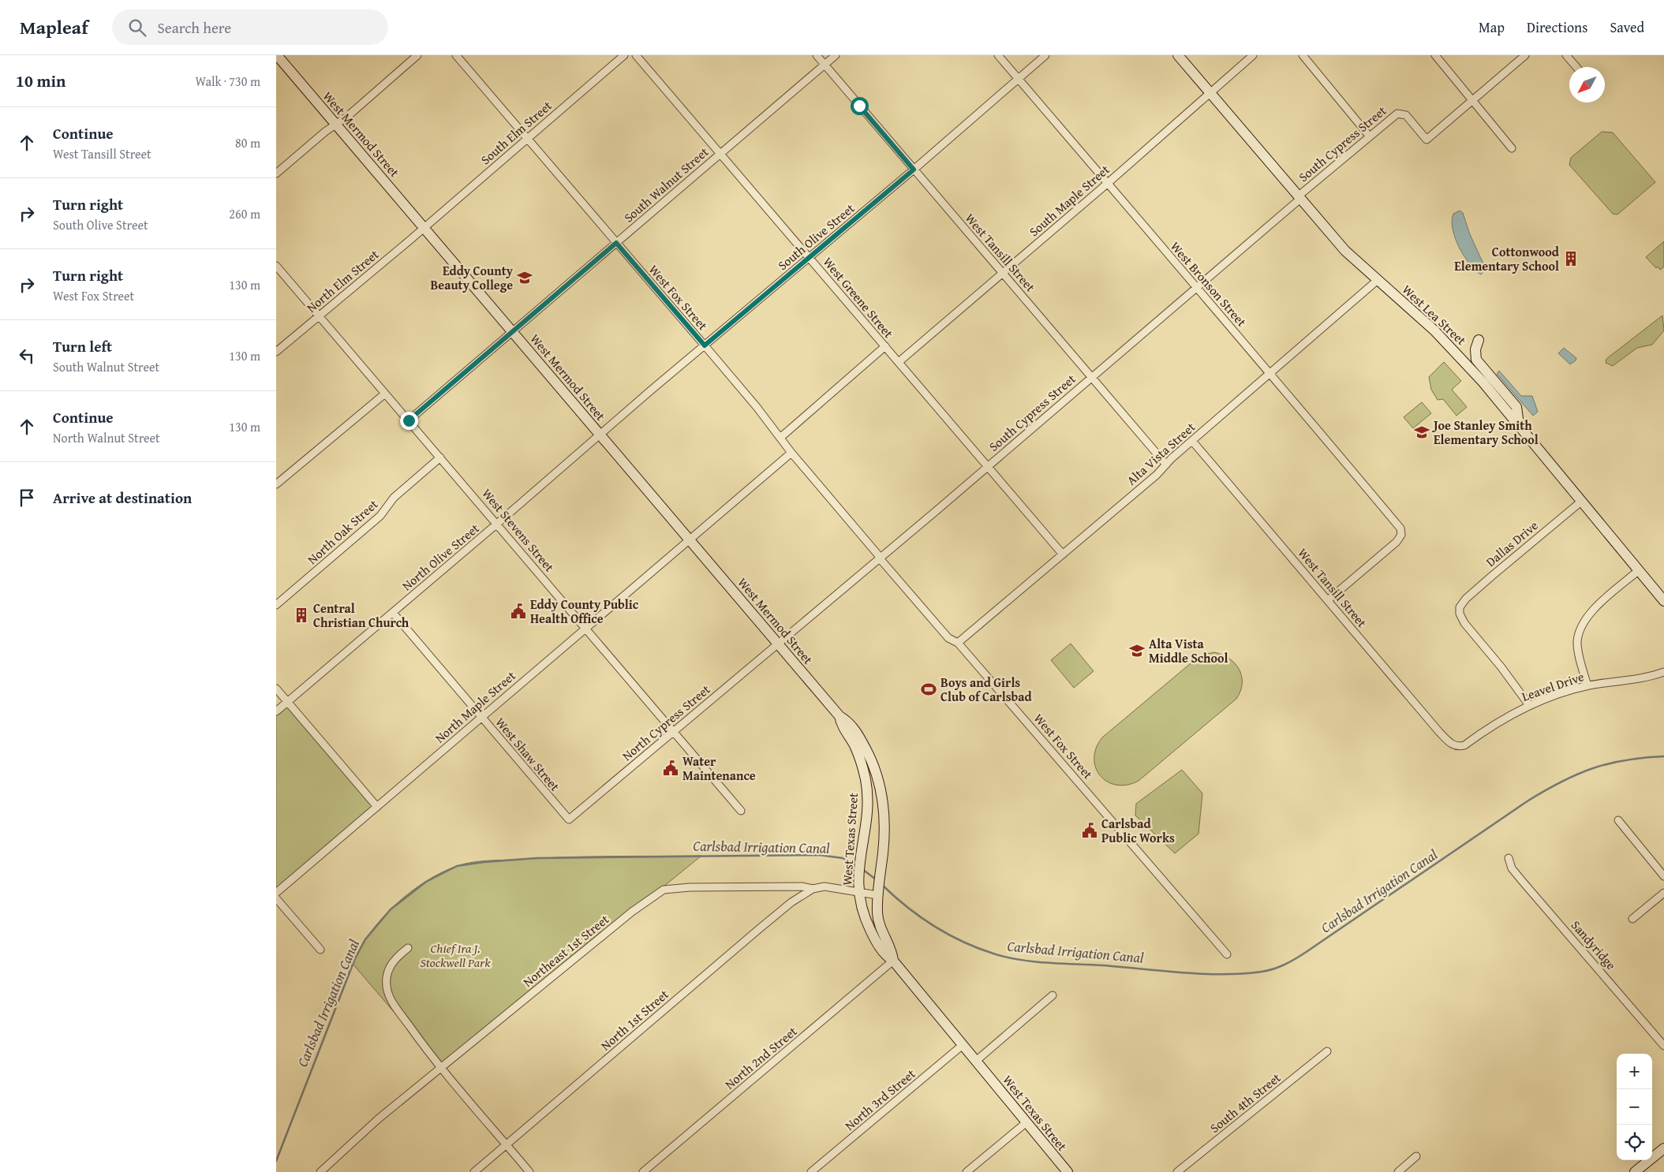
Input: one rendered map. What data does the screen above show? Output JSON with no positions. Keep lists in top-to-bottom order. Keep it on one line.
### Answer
{"streets":{"street":["South Elm Street","West Mermod Street","South Cypress Street","South Walnut Street","South Maple Street","South Olive Street","West Tansill Street","North Elm Street","West Bronson Street","West Fox Street","West Greene Street","West Lea Street","Alta Vista Street","West Stevens Street","North Oak Street","Dallas Drive","North Olive Street","Leavel Drive","North Maple Street","North Cypress Street","West Shaw Street","West Texas Street","Sandyridge","Northeast 1st Street","North 1st Street","North 2nd Street","North 3rd Street","South 4th Street"]},"crossings":[["South Elm Street","West Mermod Street"],["South Elm Street","North Elm Street"],["South Elm Street","West Fox Street"],["West Mermod Street","South Cypress Street"],["West Mermod Street","South Walnut Street"],["West Mermod Street","South Olive Street"],["West Mermod Street","North Elm Street"],["West Mermod Street","North Olive Street"],["West Mermod Street","North Maple Street"],["West Mermod Street","North Cypress Street"],["West Mermod Street","West Texas Street"],["South Cypress Street","West Tansill Street"],["South Cypress Street","West Bronson Street"],["South Cypress Street","West Fox Street"],["South Cypress Street","West Greene Street"],["South Cypress Street","West Lea Street"],["South Cypress Street","North Cypress Street"],["South Walnut Street","West Tansill Street"],["South Walnut Street","West Fox Street"],["South Walnut Street","West Greene Street"],["South Walnut Street","West Stevens Street"],["South Maple Street","West Tansill Street"],["South Maple Street","West Bronson Street"],["South Maple Street","West Greene Street"],["South Maple Street","West Lea Street"],["South Olive Street","West Tansill Street"],["South Olive Street","West Bronson Street"],["South Olive Street","West Fox Street"],["South Olive Street","West Greene Street"],["South Olive Street","North Olive Street"],["West Tansill Street","West Bronson Street"],["West Tansill Street","Alta Vista Street"],["West Tansill Street","Leavel Drive"],["North Elm Street","West Stevens Street"],["West Bronson Street","Alta Vista Street"],["West Fox Street","Alta Vista Street"],["West Greene Street","Alta Vista Street"],["West Lea Street","Alta Vista Street"],["West Lea Street","Dallas Drive"],["West Stevens Street","North Oak Street"],["West Stevens Street","North Olive Street"],["West Stevens Street","North Maple Street"],["West Stevens Street","North Cypress Street"],["Dallas Drive","Leavel Drive"],["North Olive Street","West Shaw Street"],["North Maple Street","West Shaw Street"],["North Cypress Street","West Shaw Street"],["West Texas Street","Northeast 1st Street"],["West Texas Street","North 2nd Street"],["West Texas Street","North 3rd Street"],["Northeast 1st Street","North 1st Street"]],"water":["Carlsbad Irrigation Canal"],"parks":["Chief Ira J. Stockwell Park"],"places":{"building":["Cottonwood Elementary School","Central Christian Church"],"school or university":["Eddy County Beauty College","Joe Stanley Smith Elementary School","Alta Vista Middle School"],"public building":["Eddy County Public Health Office","Water Maintenance","Carlsbad Public Works"],"sports":["Boys and Girls Club of Carlsbad"]},"north":"bottom left","page":{"header":"Mapleaf","search":"Search here","nav":["Map","Directions","Saved"],"heading":["10 min","Walk · 730 m"],"list":[["Continue","West Tansill Street","80 m"],["Turn right","South Olive Street","260 m"],["Turn right","West Fox Street","130 m"],["Turn left","South Walnut Street","130 m"],["Continue","North Walnut Street","130 m"],"Arrive at destination"],"map_buttons":["+","−"]}}
